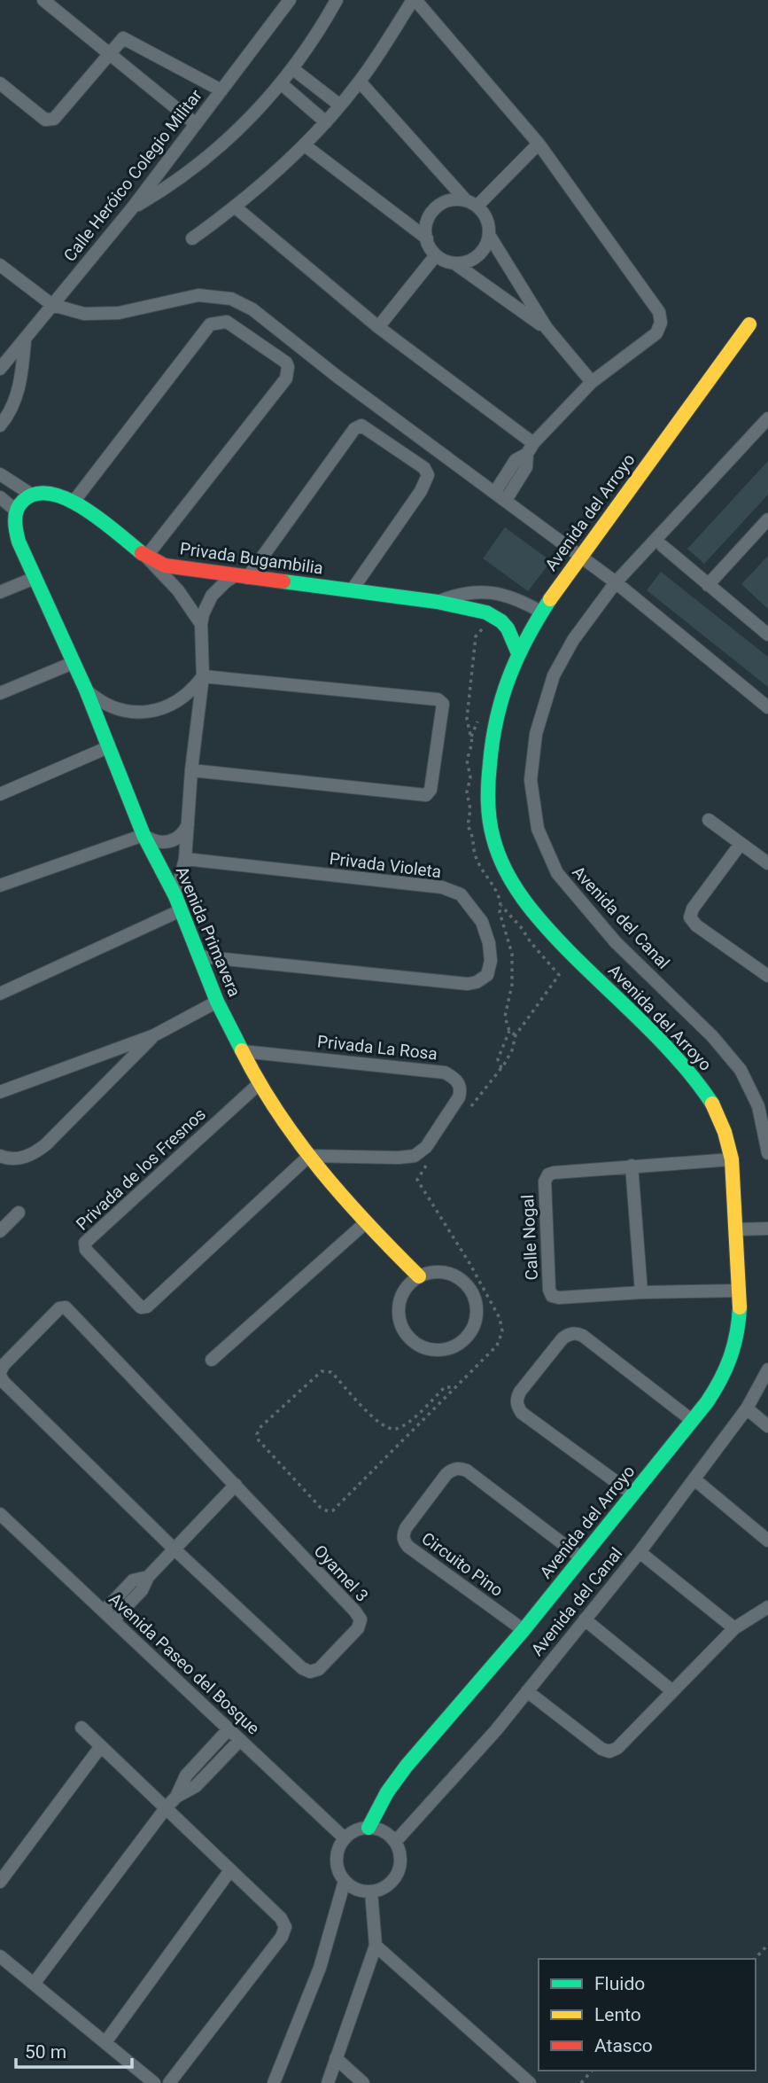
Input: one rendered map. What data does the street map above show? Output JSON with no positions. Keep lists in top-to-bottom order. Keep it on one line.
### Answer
{"streets":{"street":["Calle Heróico Colegio Militar","Avenida del Arroyo","Privada Bugambilia","Privada Violeta","Avenida del Canal","Avenida Primavera","Privada La Rosa","Privada de los Fresnos","Calle Nogal","Circuito Pino","Oyamel 3","Avenida Paseo del Bosque"]},"crossings":[["Avenida del Arroyo","Privada Bugambilia"],["Avenida del Arroyo","Avenida del Canal"],["Avenida del Arroyo","Calle Nogal"],["Avenida del Arroyo","Circuito Pino"],["Avenida del Arroyo","Avenida Paseo del Bosque"],["Privada Violeta","Avenida Primavera"],["Avenida del Canal","Avenida Paseo del Bosque"],["Avenida Primavera","Privada La Rosa"],["Avenida Primavera","Privada de los Fresnos"],["Privada La Rosa","Privada de los Fresnos"]],"legend":["Fluido","Lento","Atasco"],"scale_bar":"50 m"}
